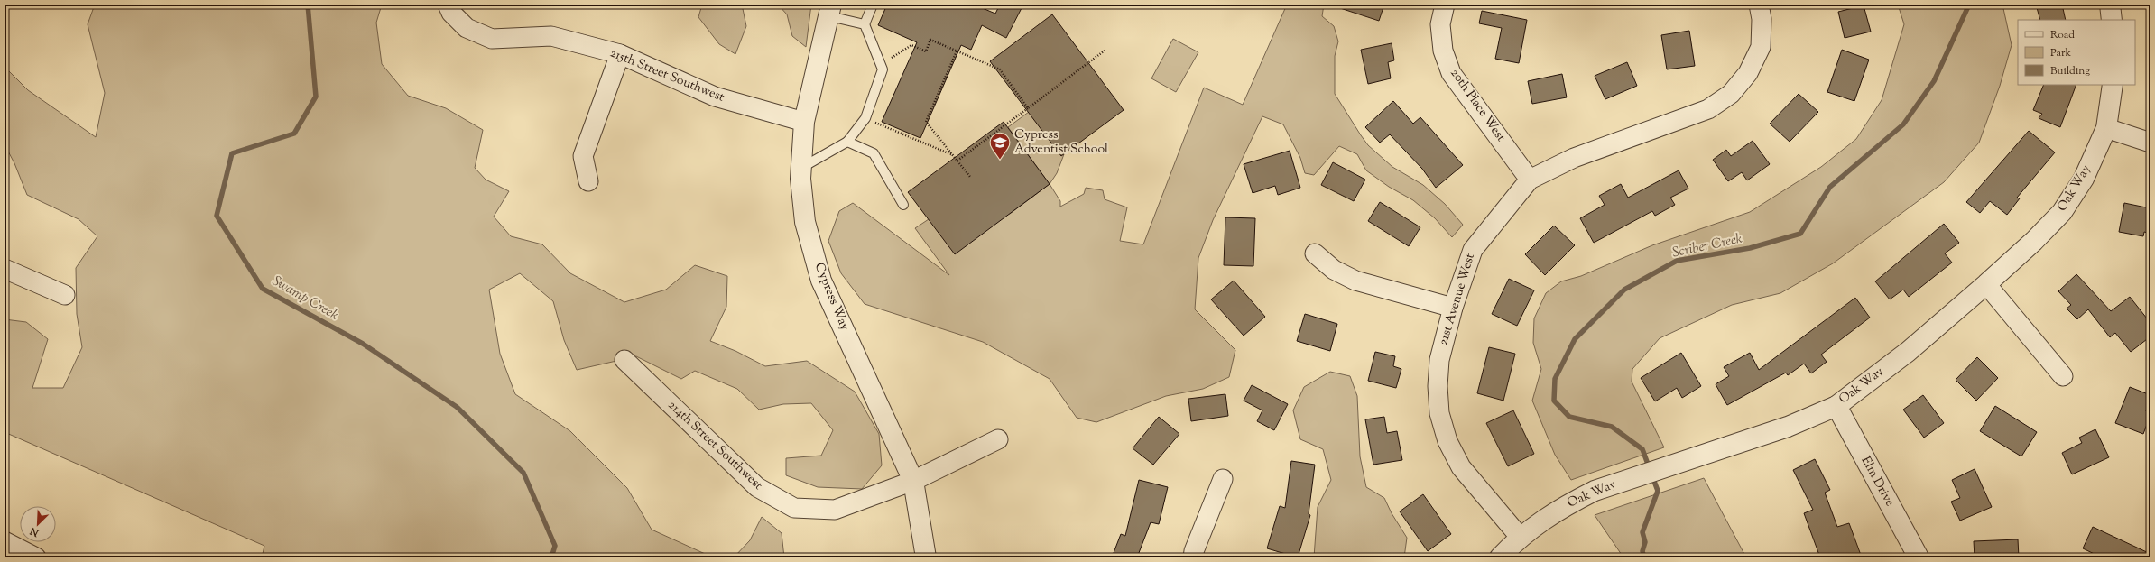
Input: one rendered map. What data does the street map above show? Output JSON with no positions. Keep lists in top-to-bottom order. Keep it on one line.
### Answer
{"streets":{"street":["215th Street Southwest","20th Place West","Oak Way","Cypress Way","21st Avenue West","214th Street Southwest","Elm Drive"]},"crossings":[["215th Street Southwest","Cypress Way"],["20th Place West","21st Avenue West"],["Oak Way","21st Avenue West"],["Oak Way","Elm Drive"],["Cypress Way","214th Street Southwest"]],"water":["Scriber Creek","Swamp Creek"],"places":{"school or university":["Cypress Adventist School"]},"legend":["Road","Park","Building"],"north":"bottom left"}
